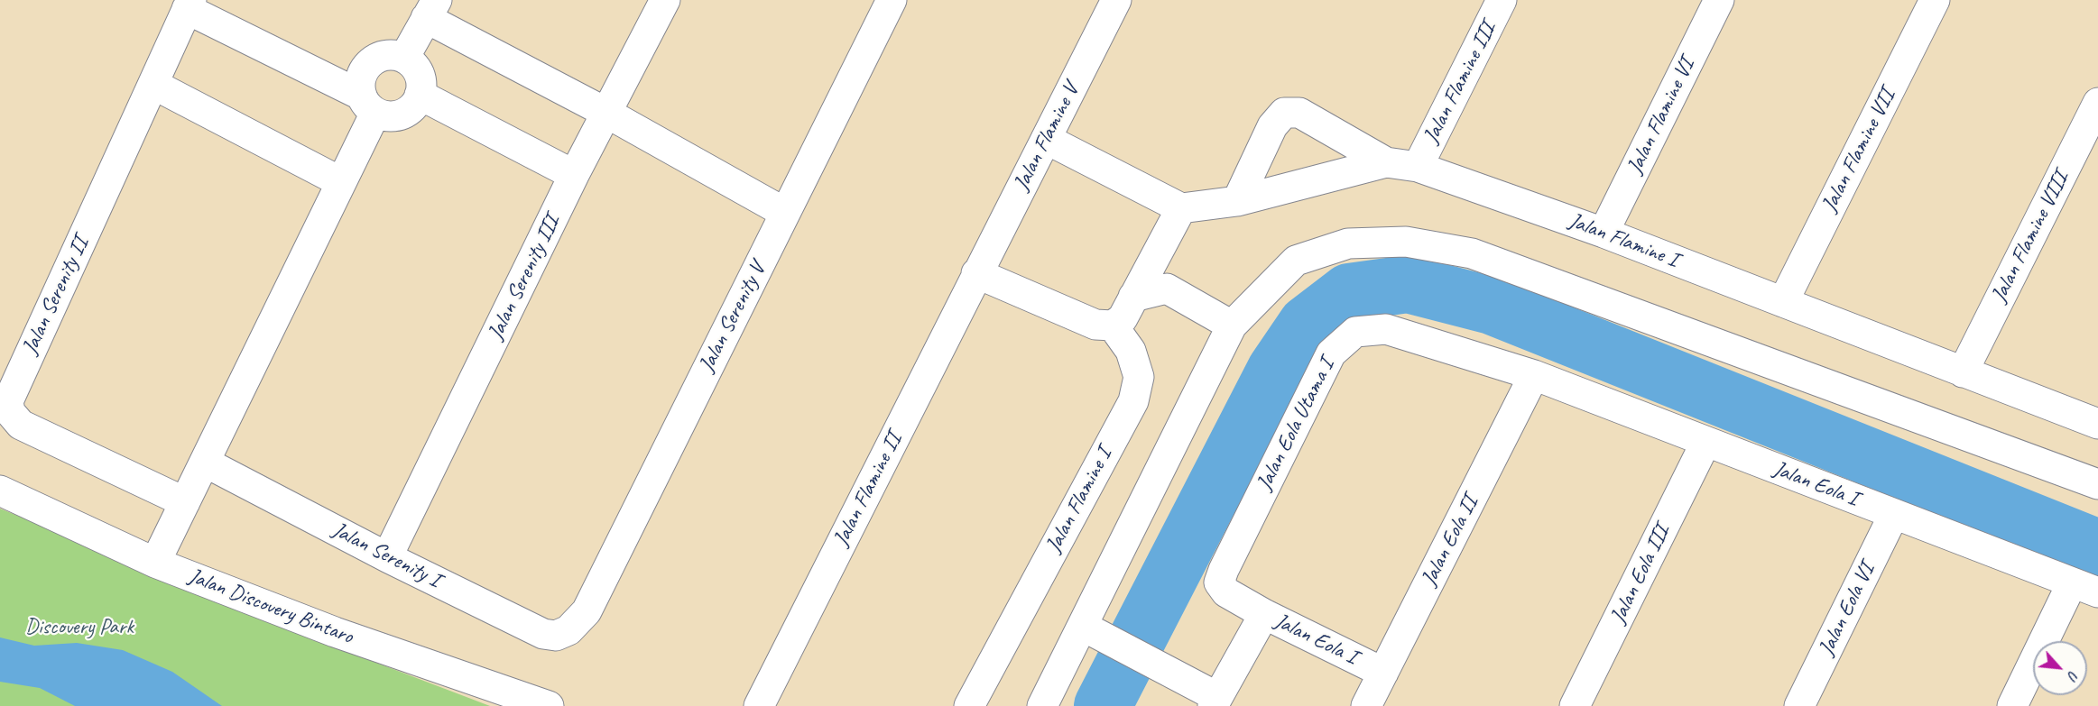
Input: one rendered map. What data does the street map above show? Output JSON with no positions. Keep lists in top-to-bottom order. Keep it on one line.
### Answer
{"streets":{"street":["Jalan Flamine III","Jalan Flamine VI","Jalan Flamine V","Jalan Flamine VII","Jalan Flamine VIII","Jalan Flamine I","Jalan Serenity III","Jalan Serenity II","Jalan Serenity V","Jalan Eola Utama I","Jalan Eola I","Jalan Flamine II","Jalan Eola II","Jalan Serenity I","Jalan Eola III","Jalan Discovery Bintaro","Jalan Eola VI"]},"crossings":[["Jalan Flamine III","Jalan Flamine I"],["Jalan Flamine VI","Jalan Flamine I"],["Jalan Flamine V","Jalan Flamine II"],["Jalan Flamine VII","Jalan Flamine I"],["Jalan Flamine VIII","Jalan Flamine I"],["Jalan Serenity III","Jalan Serenity I"],["Jalan Serenity V","Jalan Serenity I"],["Jalan Eola Utama I","Jalan Eola I"],["Jalan Eola Utama I","Jalan Eola II"],["Jalan Eola I","Jalan Eola II"],["Jalan Eola I","Jalan Eola III"],["Jalan Eola I","Jalan Eola VI"]],"parks":["Discovery Park"],"north":"bottom right"}
